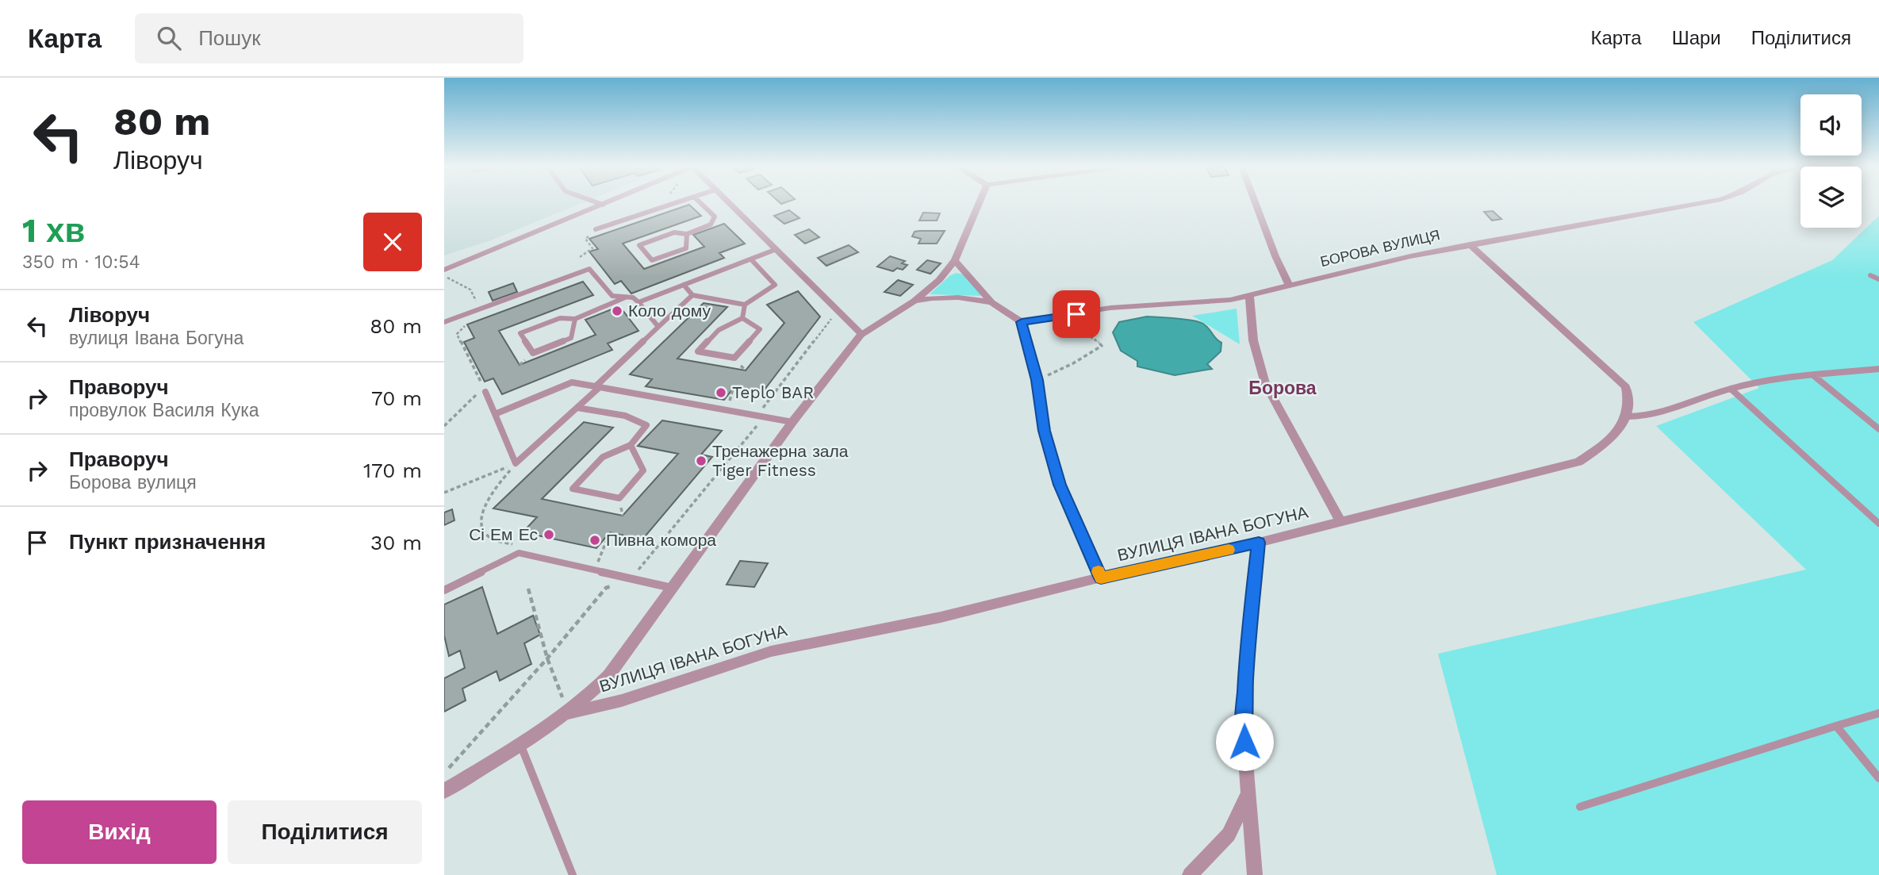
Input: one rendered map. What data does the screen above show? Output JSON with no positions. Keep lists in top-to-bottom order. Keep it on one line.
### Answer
{"streets":{"street":["БОРОВА ВУЛИЦЯ","ВУЛИЦЯ ІВАНА БОГУНА"]},"districts":["Борова"],"places":["Коло дому","Teplo BAR","Тренажерна зала Tiger Fitness","Сі Ем Ес","Пивна комора"],"page":{"header":"Карта","search":"Пошук","nav":["Карта","Шари","Поділитися"],"turn":["80 m","Ліворуч"],"heading":["1 хв","350 m · 10:54"],"list":[{"name":"Ліворуч","note":"вулиця Івана Богуна","value":"80 m"},{"name":"Праворуч","note":"провулок Василя Кука","value":"70 m"},{"name":"Праворуч","note":"Борова вулиця","value":"170 m"},{"name":"Пункт призначення","value":"30 m"}],"buttons":["Вихід","Поділитися"]}}
